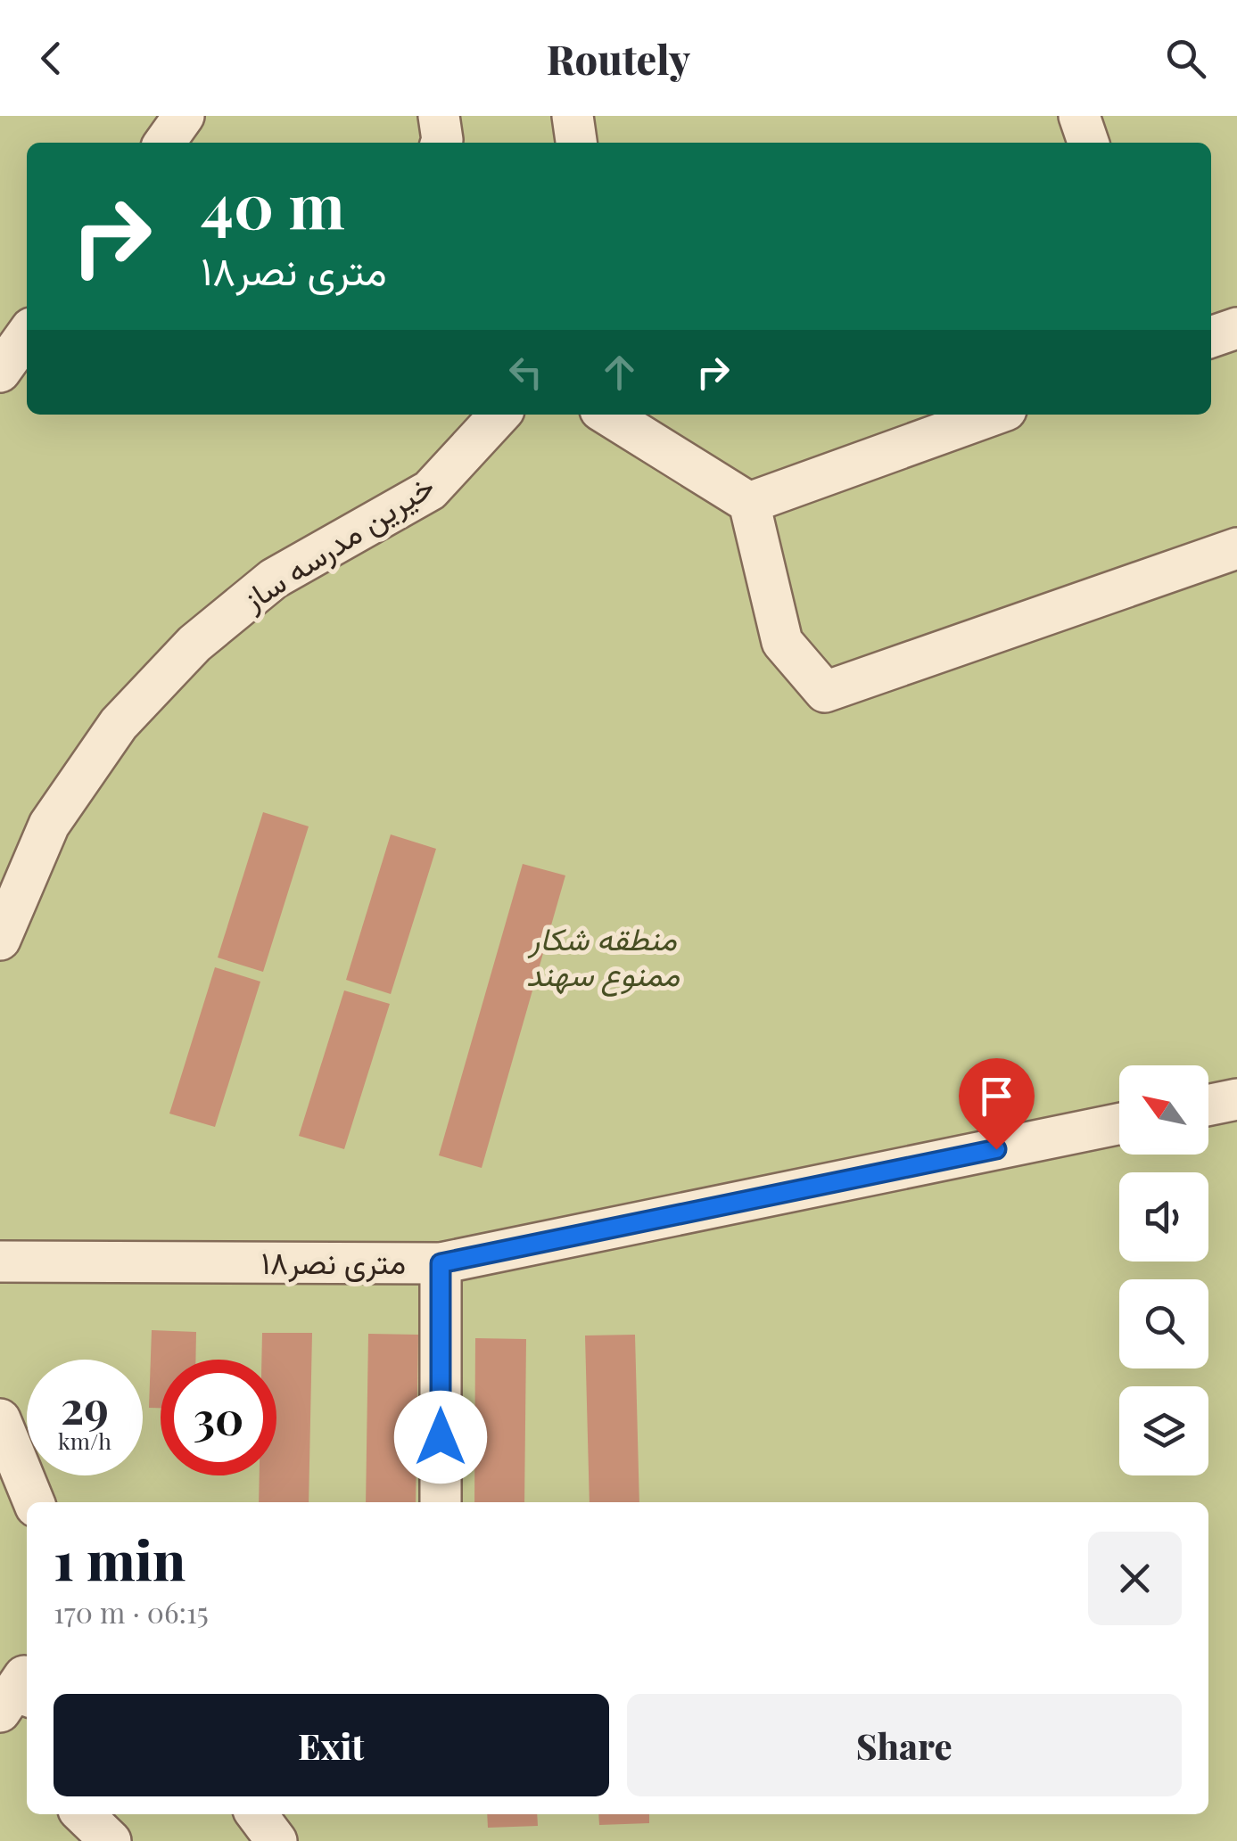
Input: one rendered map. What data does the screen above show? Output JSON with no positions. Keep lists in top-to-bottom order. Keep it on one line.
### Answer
{"streets":{"street":["خیرین مدرسه ساز","۱۸متری نصر"]},"parks":["منطقه شکار ممنوع سهند"],"north":"top left","page":{"header":"Routely","turn":["40 m","۱۸متری نصر"],"speed":"29 km/h","limit":"30","heading":["1 min","170 m · 06:15"],"buttons":["Exit","Share"]}}
